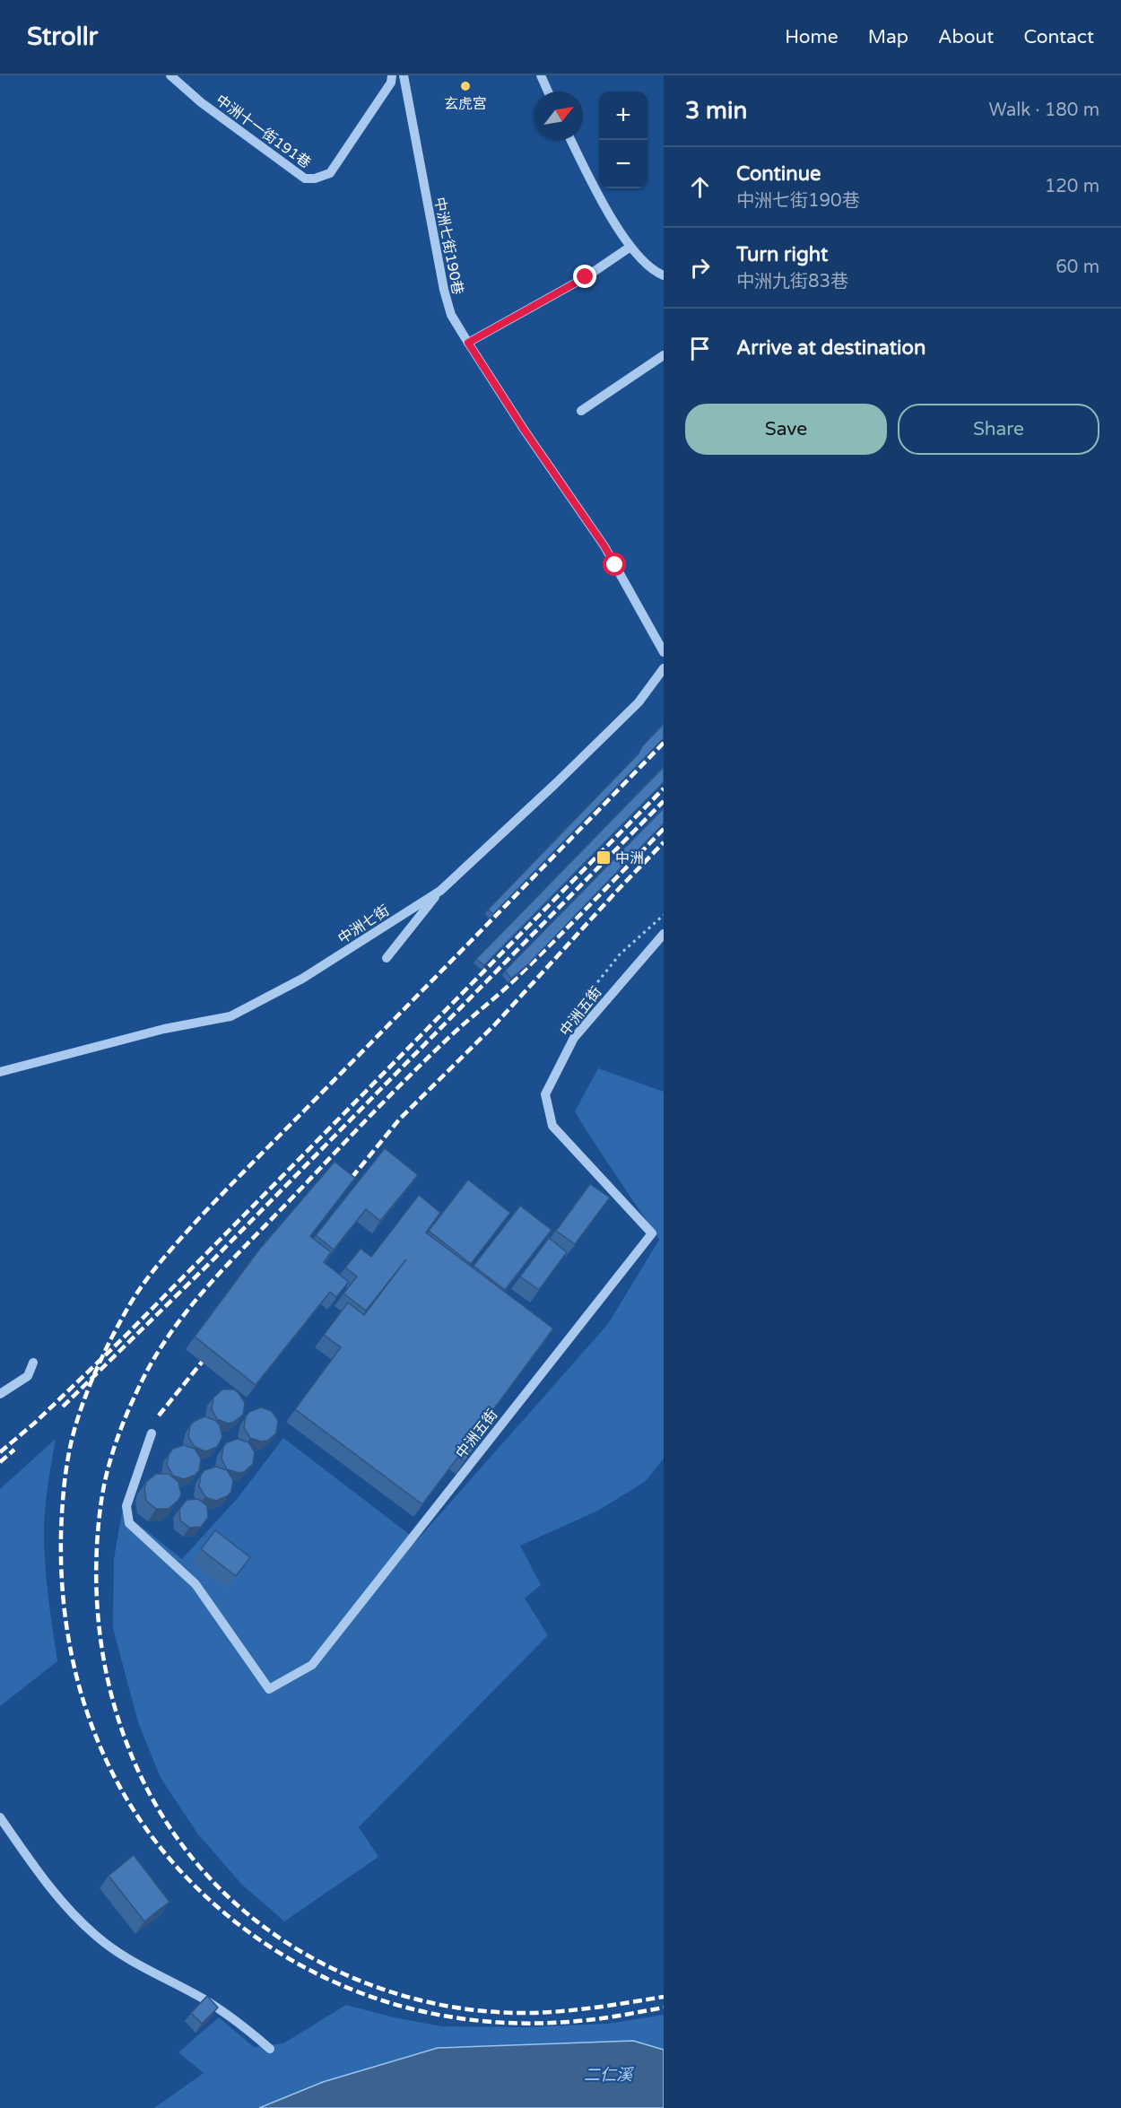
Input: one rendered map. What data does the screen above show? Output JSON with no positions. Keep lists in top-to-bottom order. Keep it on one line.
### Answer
{"streets":{"street":["中洲十一街191巷","中洲七街190巷","中洲七街","中洲五街"]},"water":["二仁溪"],"places":{"other":["玄虎宮"],"transit":["中洲"]},"north":"top right","page":{"header":"Strollr","nav":["Home","Map","About","Contact"],"heading":["3 min","Walk · 180 m"],"map_buttons":["+","−"],"list":[["Continue","中洲七街190巷","120 m"],["Turn right","中洲九街83巷","60 m"],"Arrive at destination"],"buttons":["Save","Share"]}}
